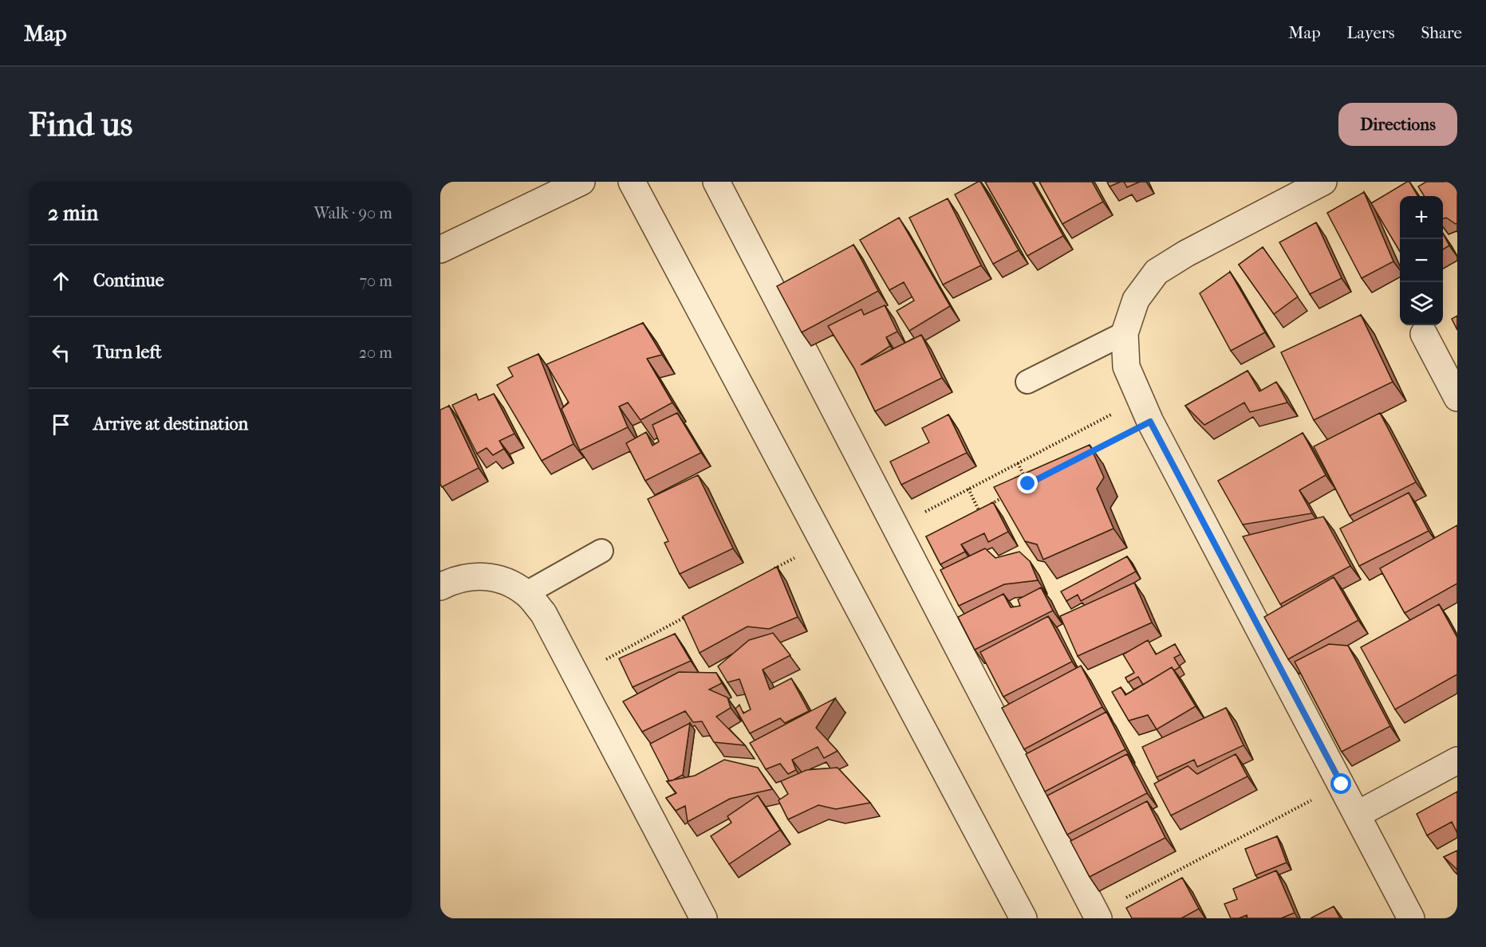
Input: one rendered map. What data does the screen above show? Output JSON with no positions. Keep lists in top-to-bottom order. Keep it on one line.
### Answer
{"page":{"header":"Map","nav":["Map","Layers","Share"],"buttons":"Directions","title":"Find us","heading":["2 min","Walk · 90 m"],"map_buttons":["+","−"],"list":[["Continue","70 m"],["Turn left","20 m"],"Arrive at destination"]}}
